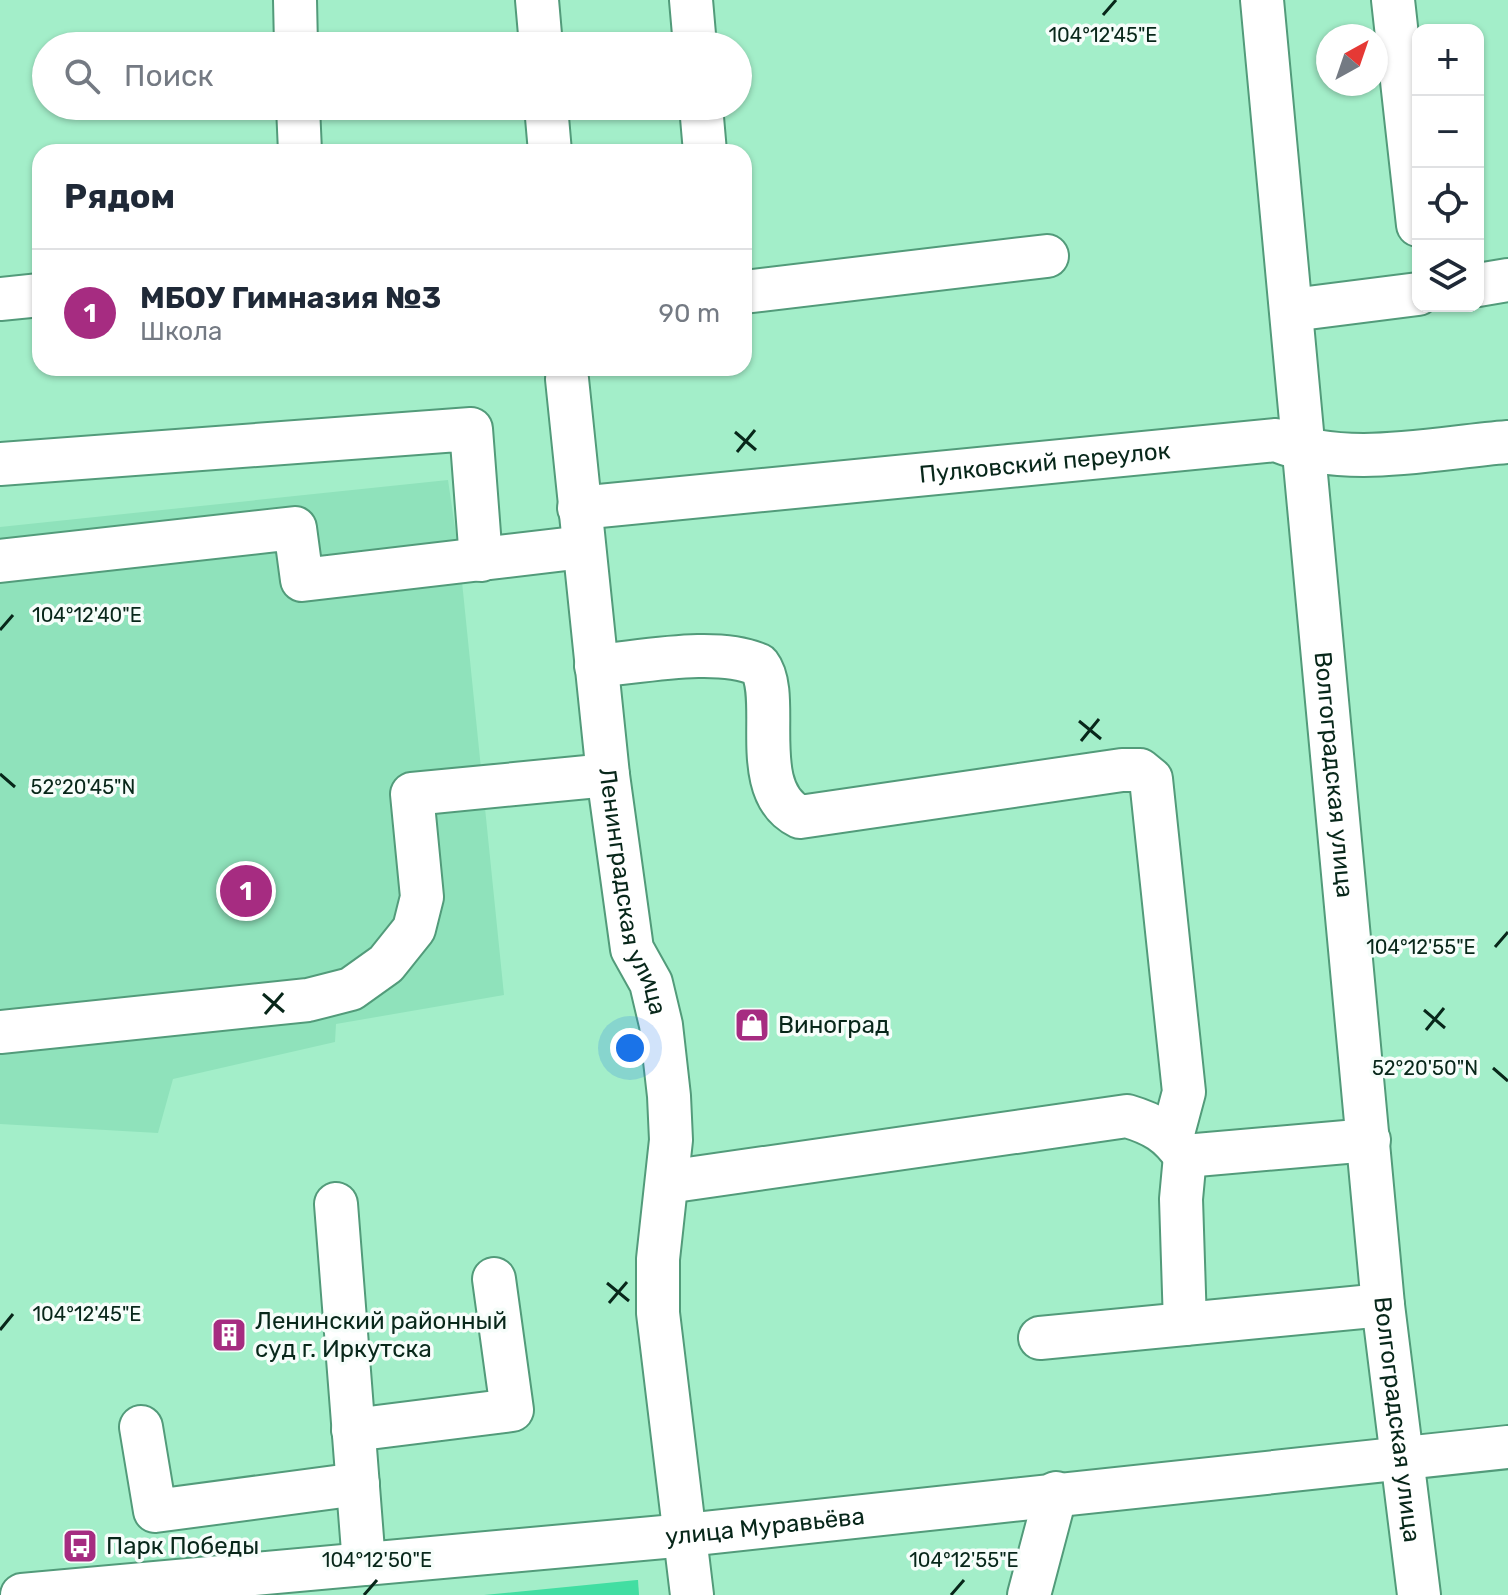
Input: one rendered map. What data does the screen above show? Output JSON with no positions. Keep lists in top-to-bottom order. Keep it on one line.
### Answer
{"streets":{"street":["Пулковский переулок","Волгоградская улица","Ленинградская улица","улица Муравьёва"]},"crossings":[["Пулковский переулок","Волгоградская улица"],["Пулковский переулок","Ленинградская улица"],["Волгоградская улица","улица Муравьёва"],["Ленинградская улица","улица Муравьёва"]],"places":{"shop":["Виноград"],"building":["Ленинский районный суд г. Иркутска"],"bus stop":["Парк Победы"]},"north":"top right","page":{"map_buttons":["+","−"],"search":"Поиск","heading":"Рядом","list":[{"mark":"1","name":"МБОУ Гимназия №3","note":"Школа","value":"90 m"}],"pins":"1"},"coordinates":["104°12'45\"E","104°12'40\"E","52°20'45\"N","104°12'55\"E","52°20'50\"N","104°12'50\"E"]}
